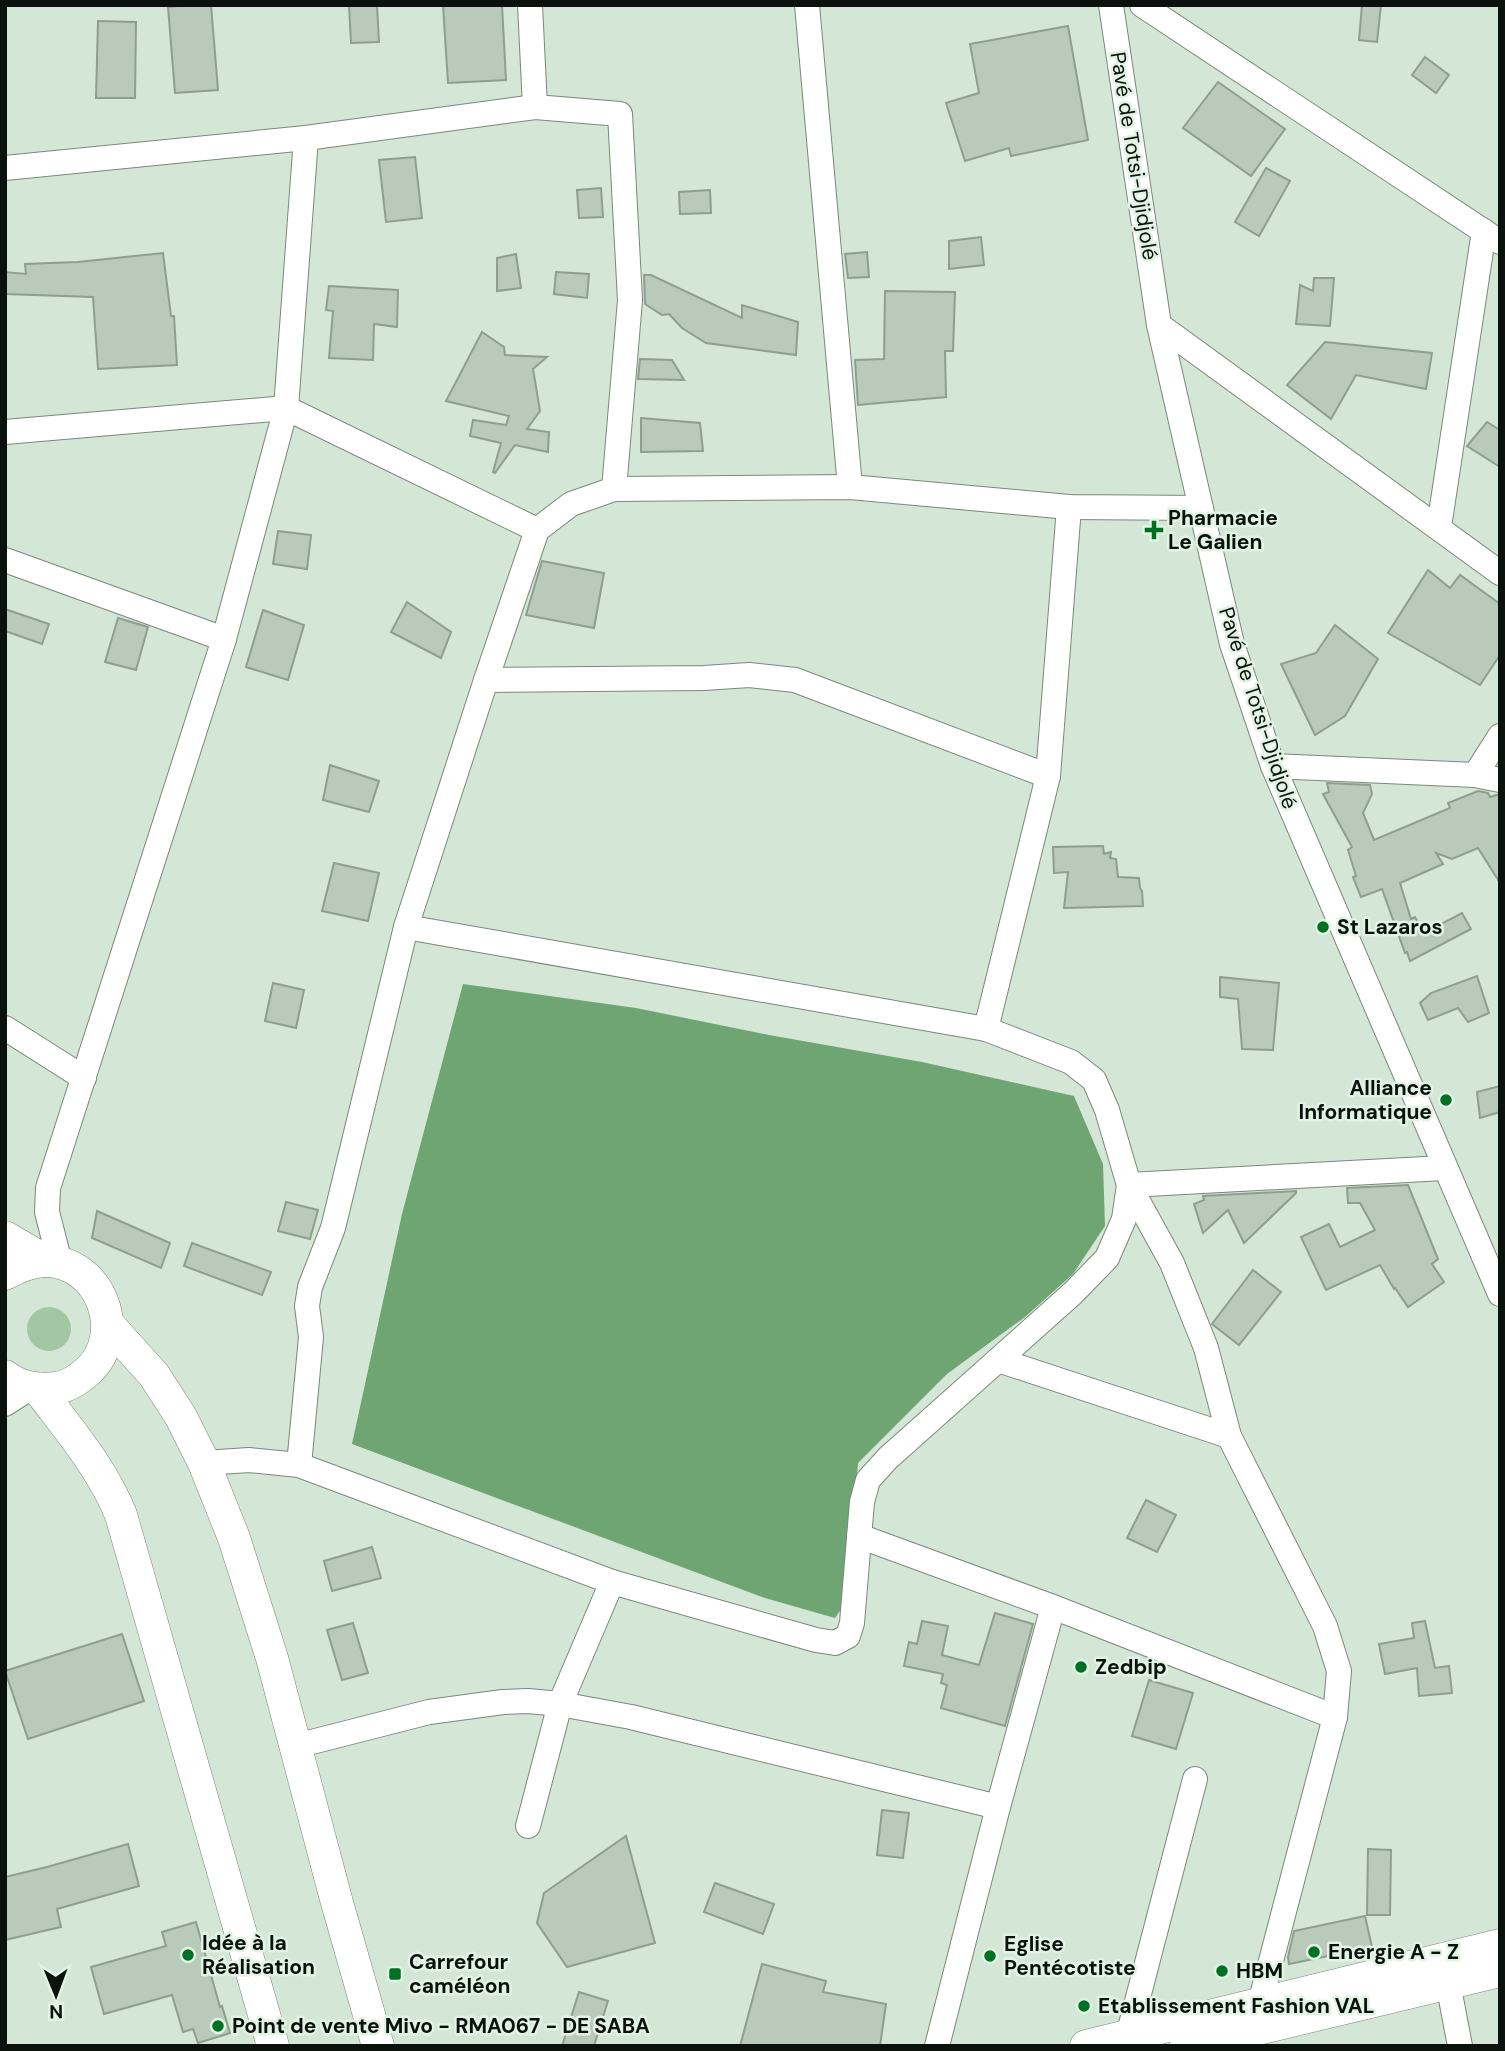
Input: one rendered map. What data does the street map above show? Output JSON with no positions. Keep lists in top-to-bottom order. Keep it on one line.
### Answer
{"streets":{"street":["Pavé de Totsi-Djidjolé"]},"places":{"health":["Pharmacie Le Galien"],"other":["St Lazaros","Alliance Informatique","Zedbip","Energie A - Z","Idée à la Réalisation","Eglise Pentécotiste","HBM","Etablissement Fashion VAL","Point de vente Mivo - RMA067 - DE SABA"],"transit":["Carrefour caméléon"]},"north":"bottom"}
